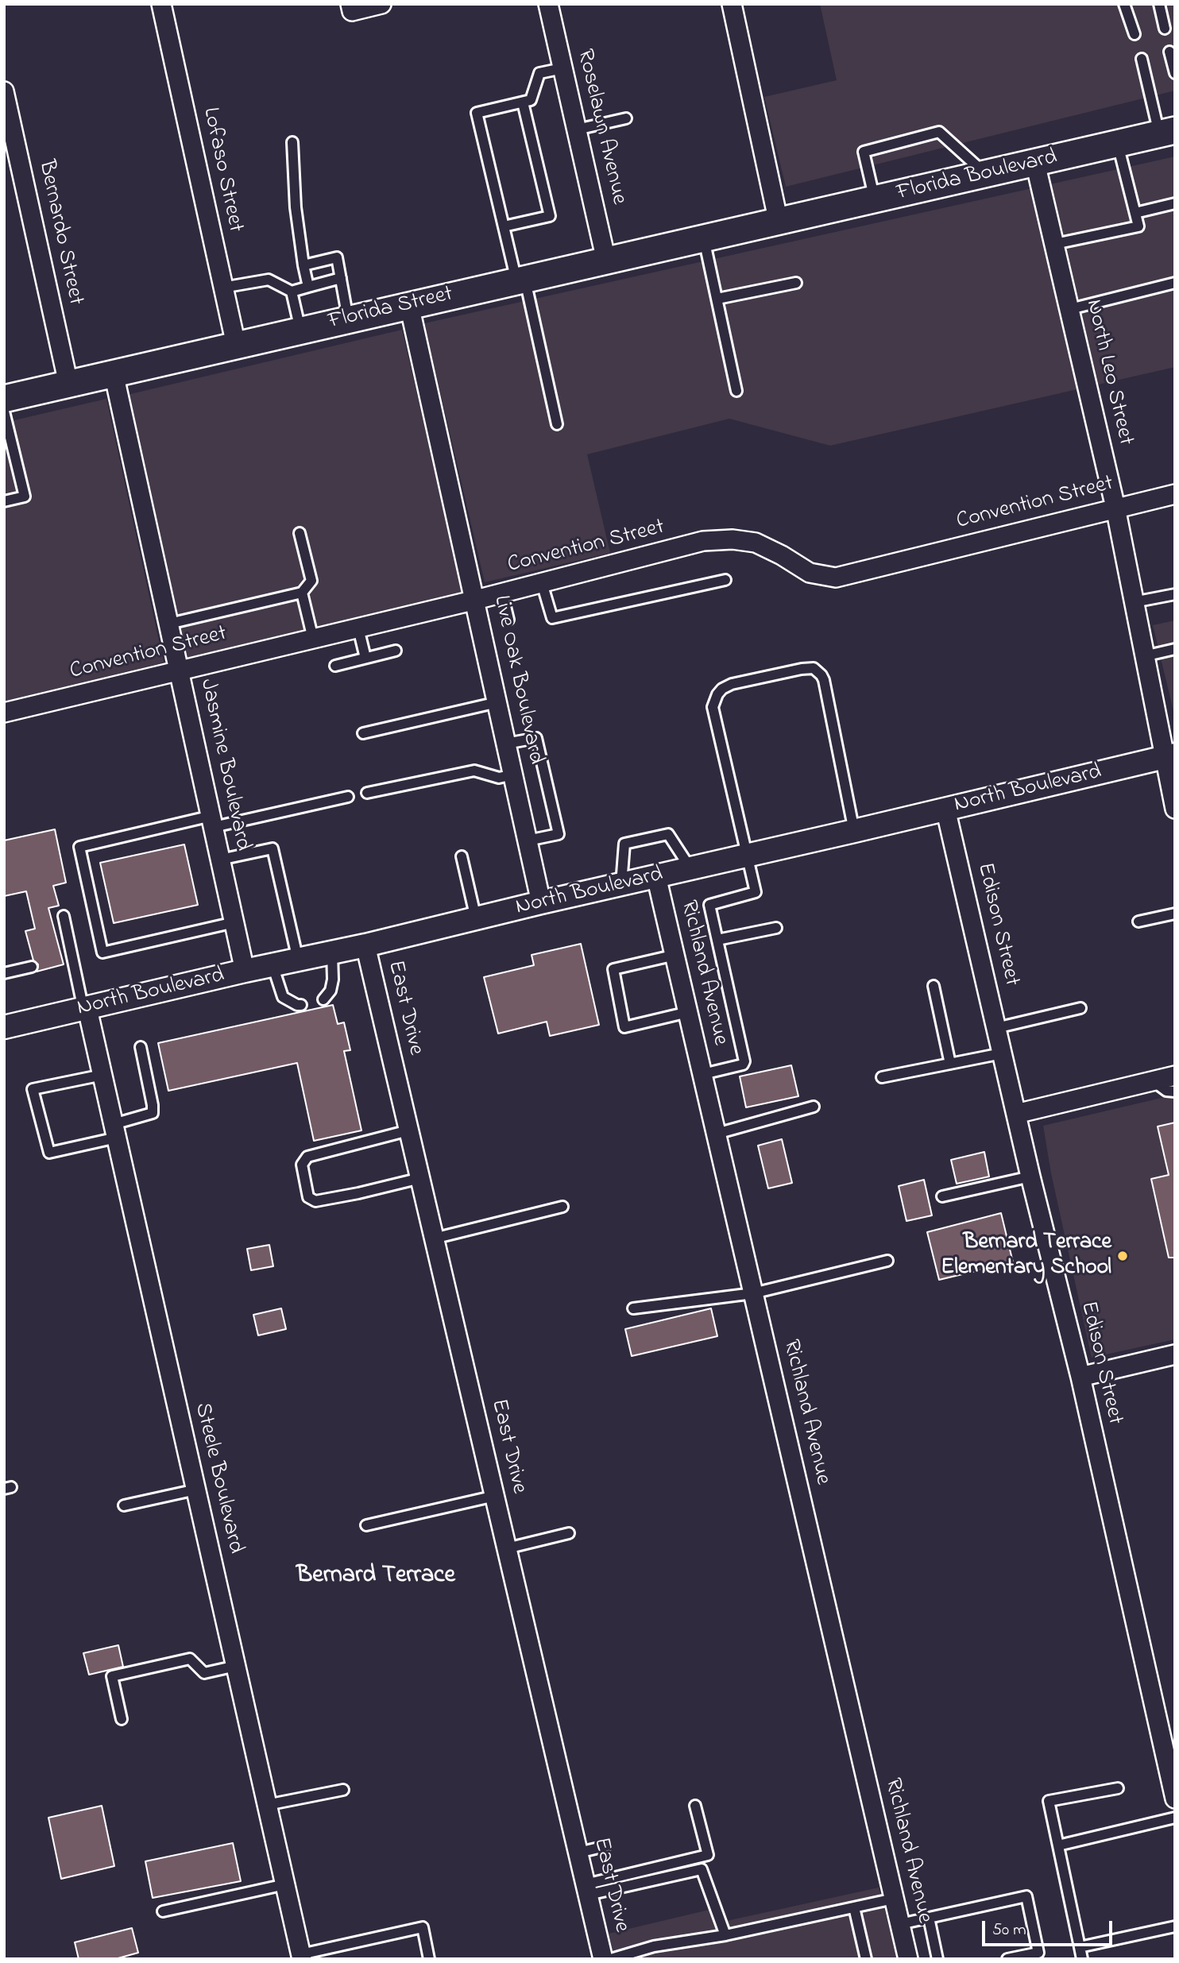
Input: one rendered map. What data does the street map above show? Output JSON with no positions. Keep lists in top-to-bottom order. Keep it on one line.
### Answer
{"streets":{"main road":["Florida Boulevard","Florida Street"],"street":["Roselawn Avenue","Lofaso Street","Bernardo Street","North Leo Street","Convention Street","Live Oak Boulevard","Jasmine Boulevard","North Boulevard","Edison Street","Richland Avenue","East Drive","Steele Boulevard"]},"crossings":[["Roselawn Avenue","Florida Street"],["Lofaso Street","Florida Street"],["Florida Boulevard","Florida Street"],["Florida Boulevard","North Leo Street"],["Bernardo Street","Florida Street"],["Florida Street","Live Oak Boulevard"],["Florida Street","Jasmine Boulevard"],["North Leo Street","Convention Street"],["North Leo Street","North Boulevard"],["Convention Street","Live Oak Boulevard"],["Convention Street","Jasmine Boulevard"],["Live Oak Boulevard","North Boulevard"],["Jasmine Boulevard","North Boulevard"],["North Boulevard","Edison Street"],["North Boulevard","Richland Avenue"],["North Boulevard","East Drive"],["North Boulevard","Steele Boulevard"]],"districts":["Bernard Terrace"],"places":["Bernard Terrace Elementary School"],"scale_bar":"50 m"}
